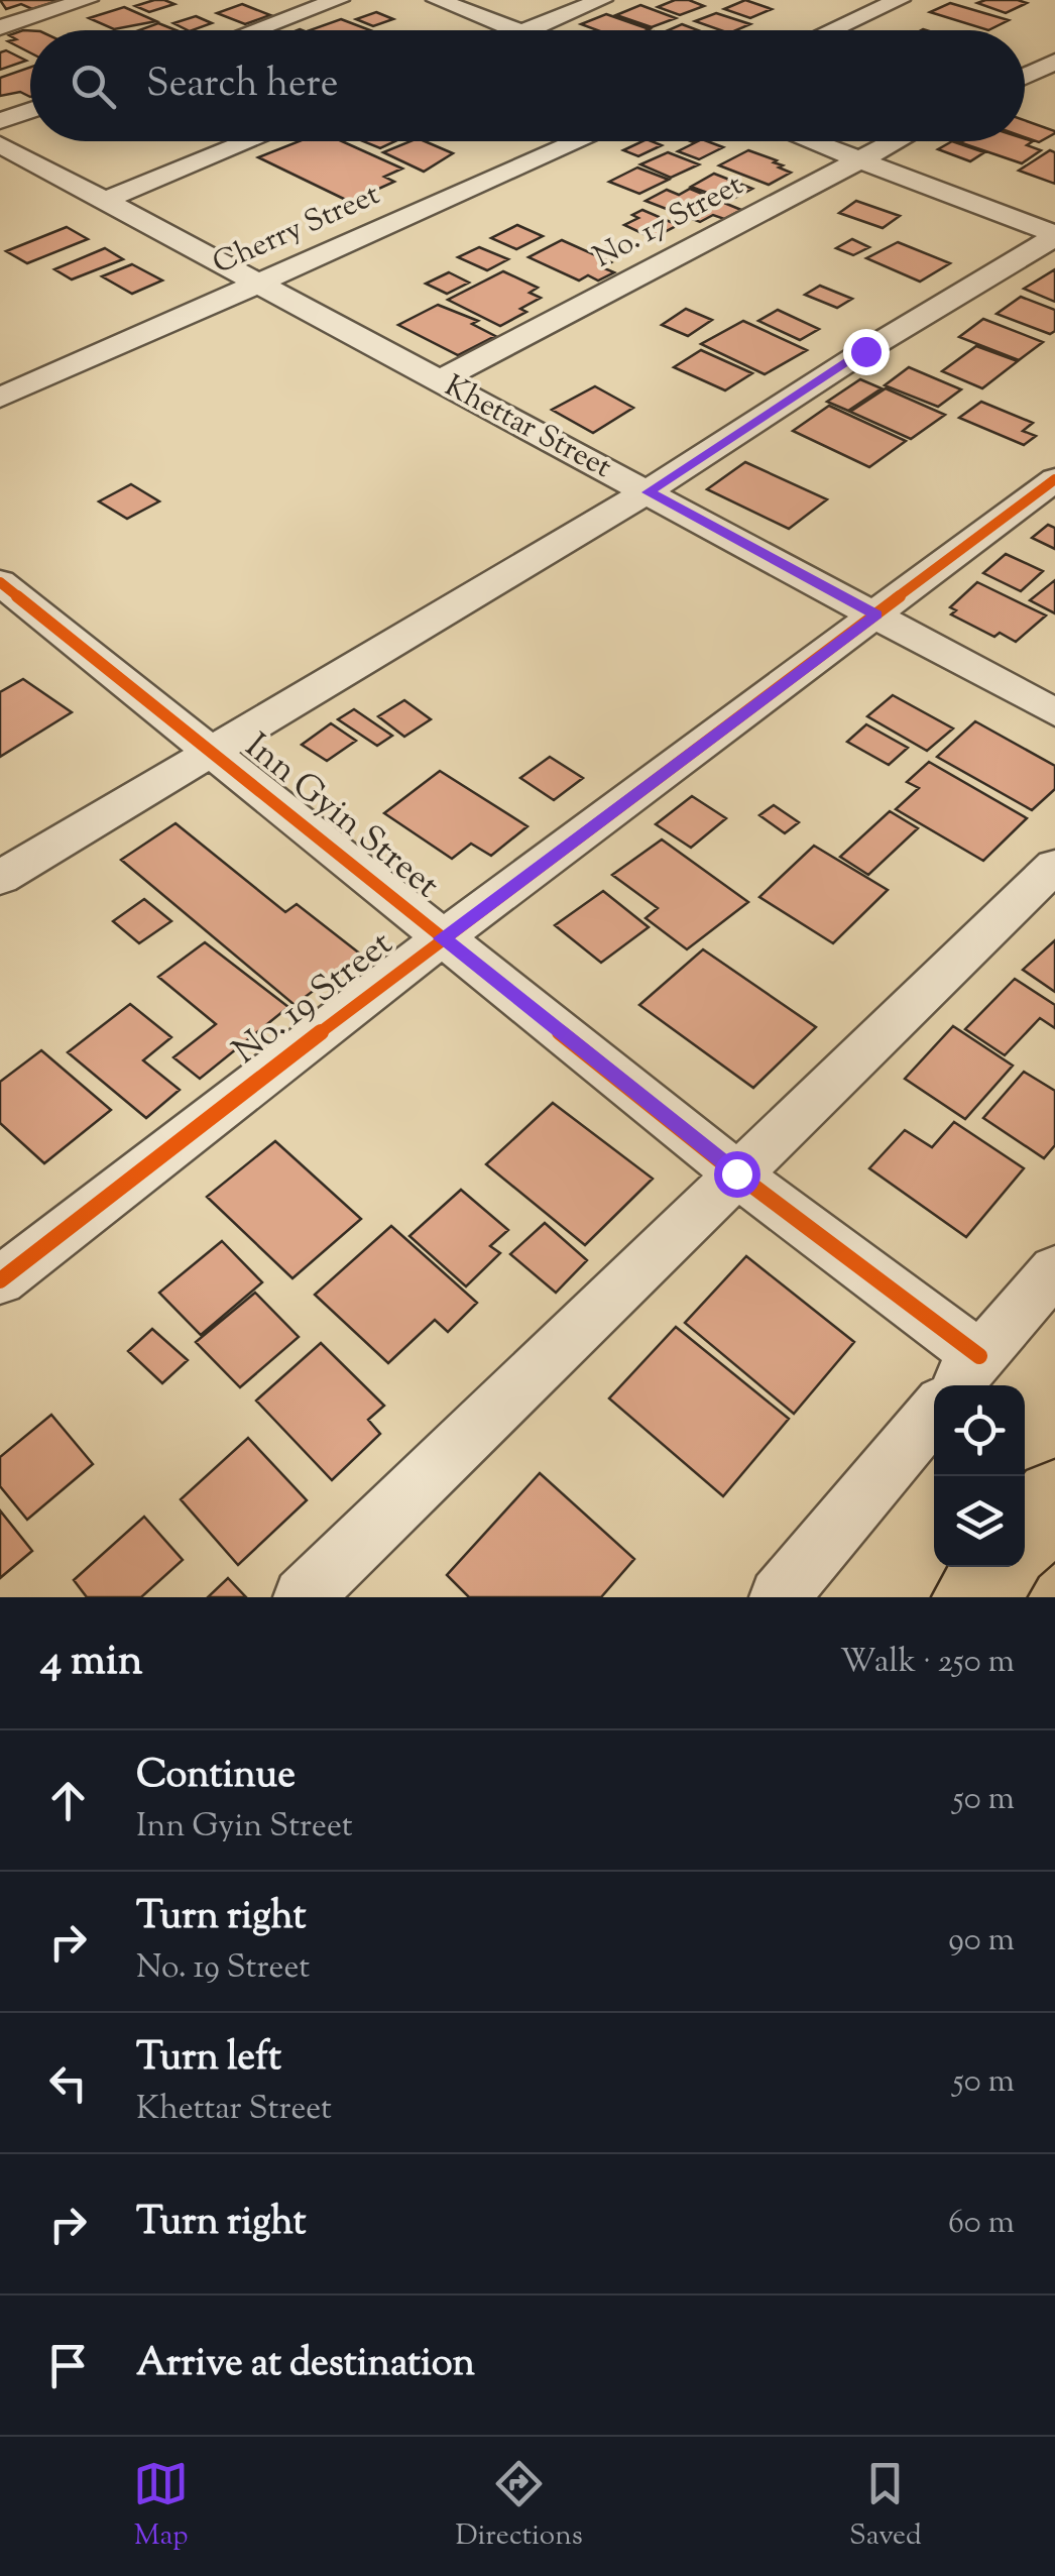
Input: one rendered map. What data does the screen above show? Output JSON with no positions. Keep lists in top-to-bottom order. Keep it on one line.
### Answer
{"streets":{"street":["No. 17 Street","Cherry Street","Khettar Street","Inn Gyin Street","No. 19 Street"]},"crossings":[["No. 17 Street","Khettar Street"],["Cherry Street","Khettar Street"],["Khettar Street","No. 19 Street"],["Inn Gyin Street","No. 19 Street"]],"page":{"search":"Search here","heading":["4 min","Walk · 250 m"],"list":[["Continue","Inn Gyin Street","50 m"],["Turn right","No. 19 Street","90 m"],["Turn left","Khettar Street","50 m"],["Turn right","60 m"],"Arrive at destination"],"nav":["Map","Directions","Saved"]}}
